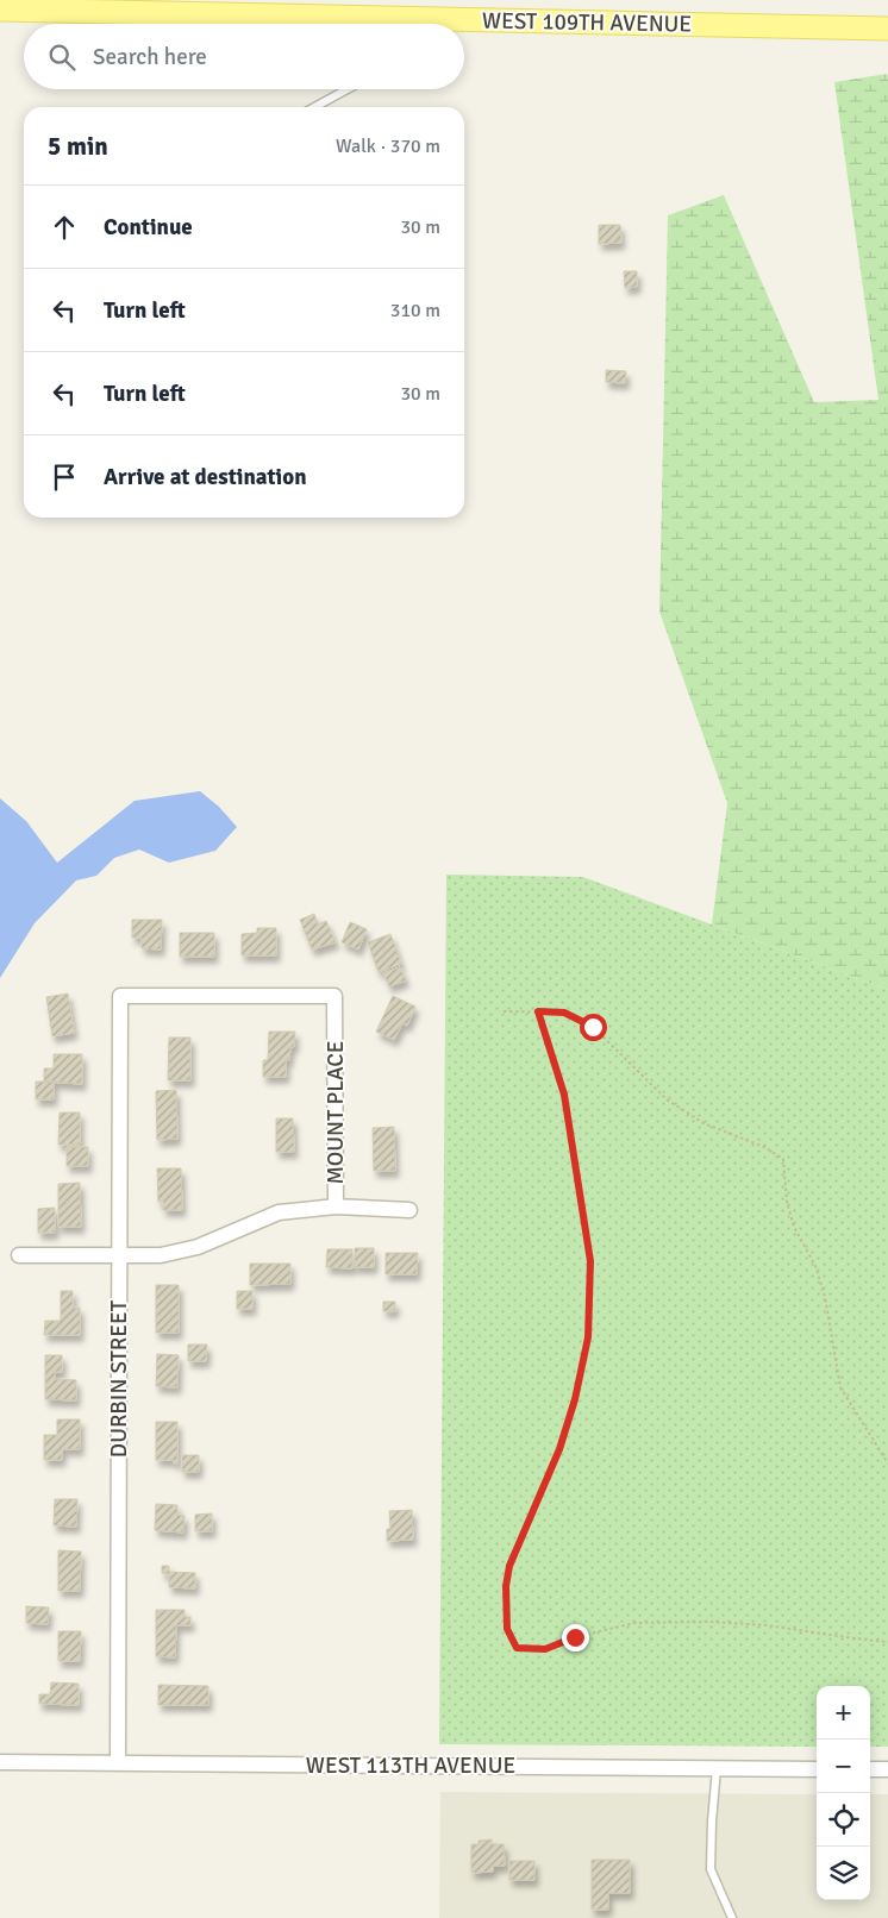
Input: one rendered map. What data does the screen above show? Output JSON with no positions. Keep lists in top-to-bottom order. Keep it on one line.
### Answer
{"streets":{"main road":["WEST 109TH AVENUE"],"street":["MOUNT PLACE","DURBIN STREET","WEST 113TH AVENUE"]},"crossings":[["MOUNT PLACE","DURBIN STREET"],["DURBIN STREET","WEST 113TH AVENUE"]],"page":{"search":"Search here","heading":["5 min","Walk · 370 m"],"list":[["Continue","30 m"],["Turn left","310 m"],["Turn left","30 m"],"Arrive at destination"],"map_buttons":["+","−"]}}
